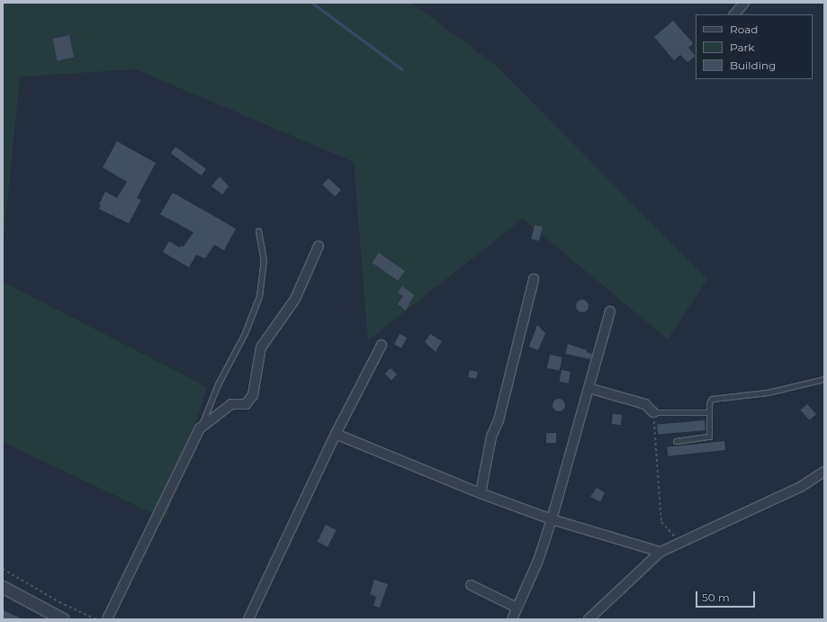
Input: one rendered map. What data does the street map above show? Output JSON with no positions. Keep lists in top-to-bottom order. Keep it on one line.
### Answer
{"legend":["Road","Park","Building"],"scale_bar":"50 m"}
